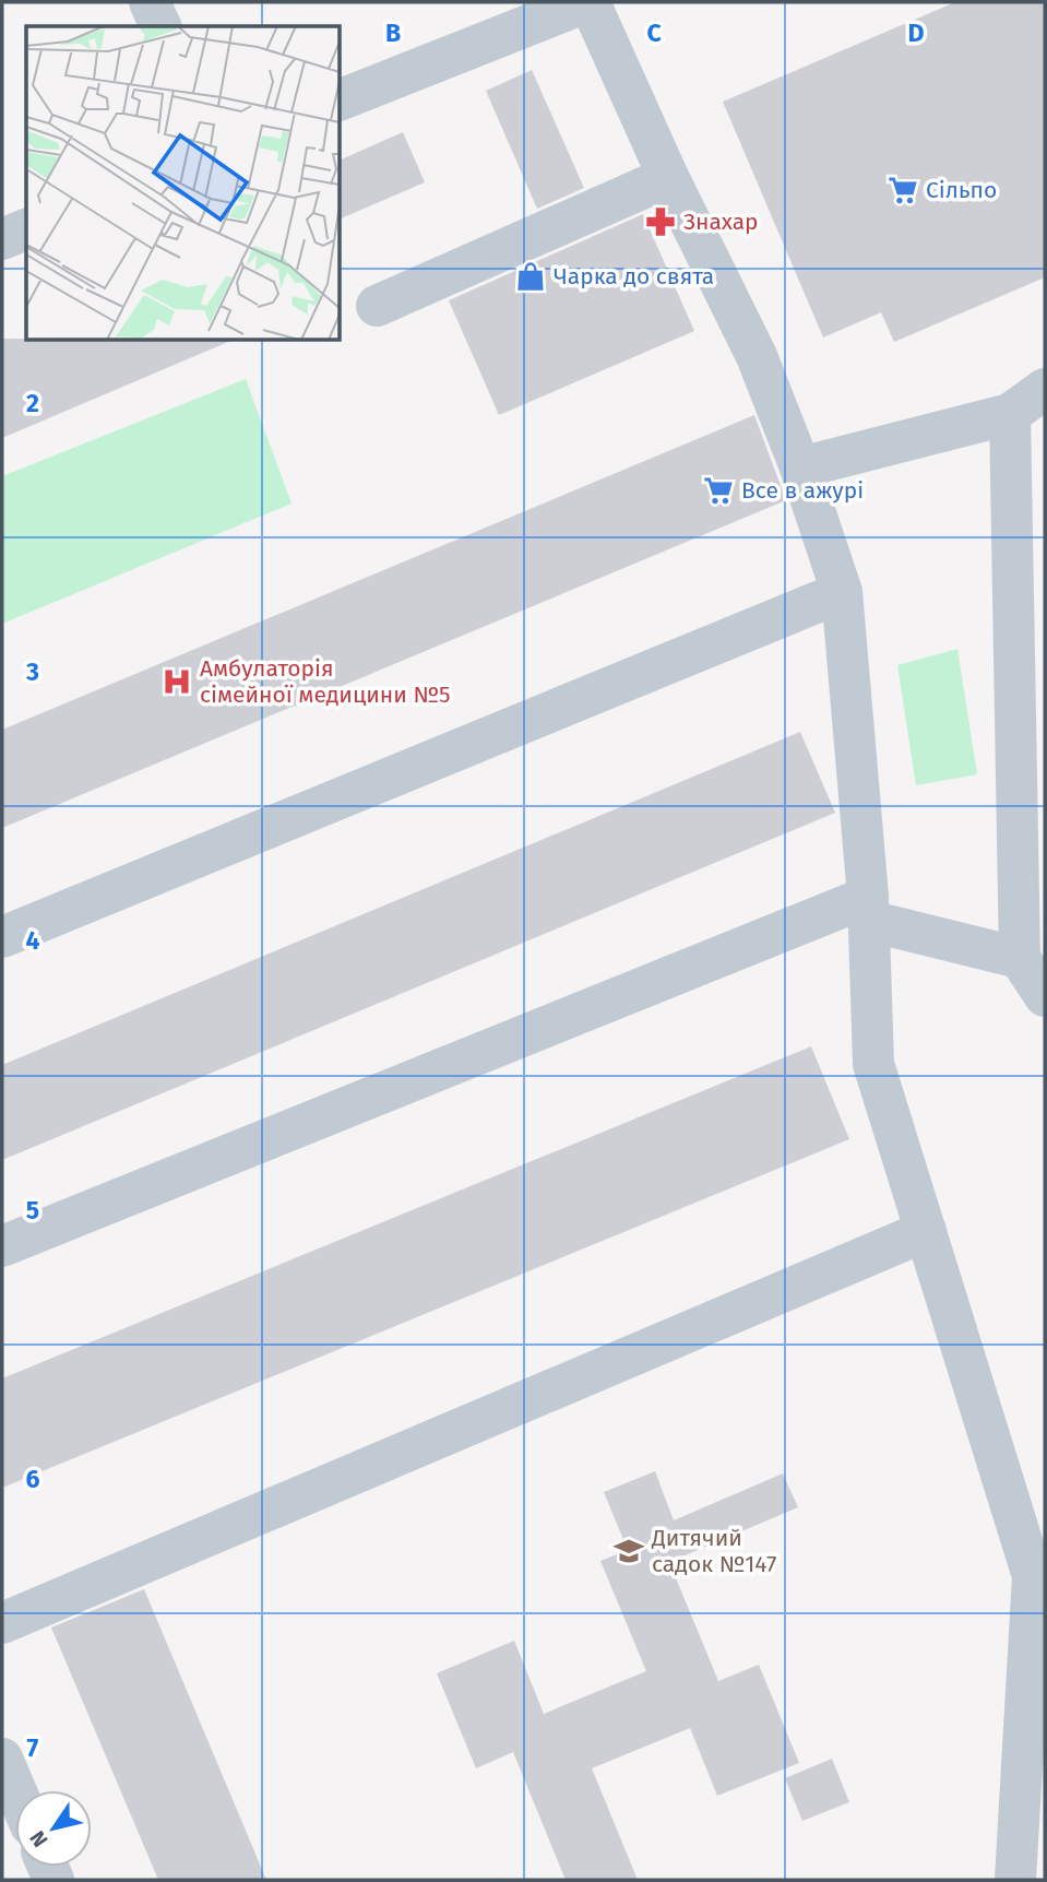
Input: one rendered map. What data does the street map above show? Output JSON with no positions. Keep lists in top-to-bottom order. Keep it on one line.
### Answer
{"places":{"supermarket":["Сільпо","Все в ажурі"],"pharmacy":["Знахар"],"shop":["Чарка до свята"],"hospital":["Амбулаторія сімейної медицини №5"],"school or university":["Дитячий садок №147"]},"north":"bottom left","grid":{"columns":["B","C","D"],"rows":["2","3","4","5","6","7"]}}
